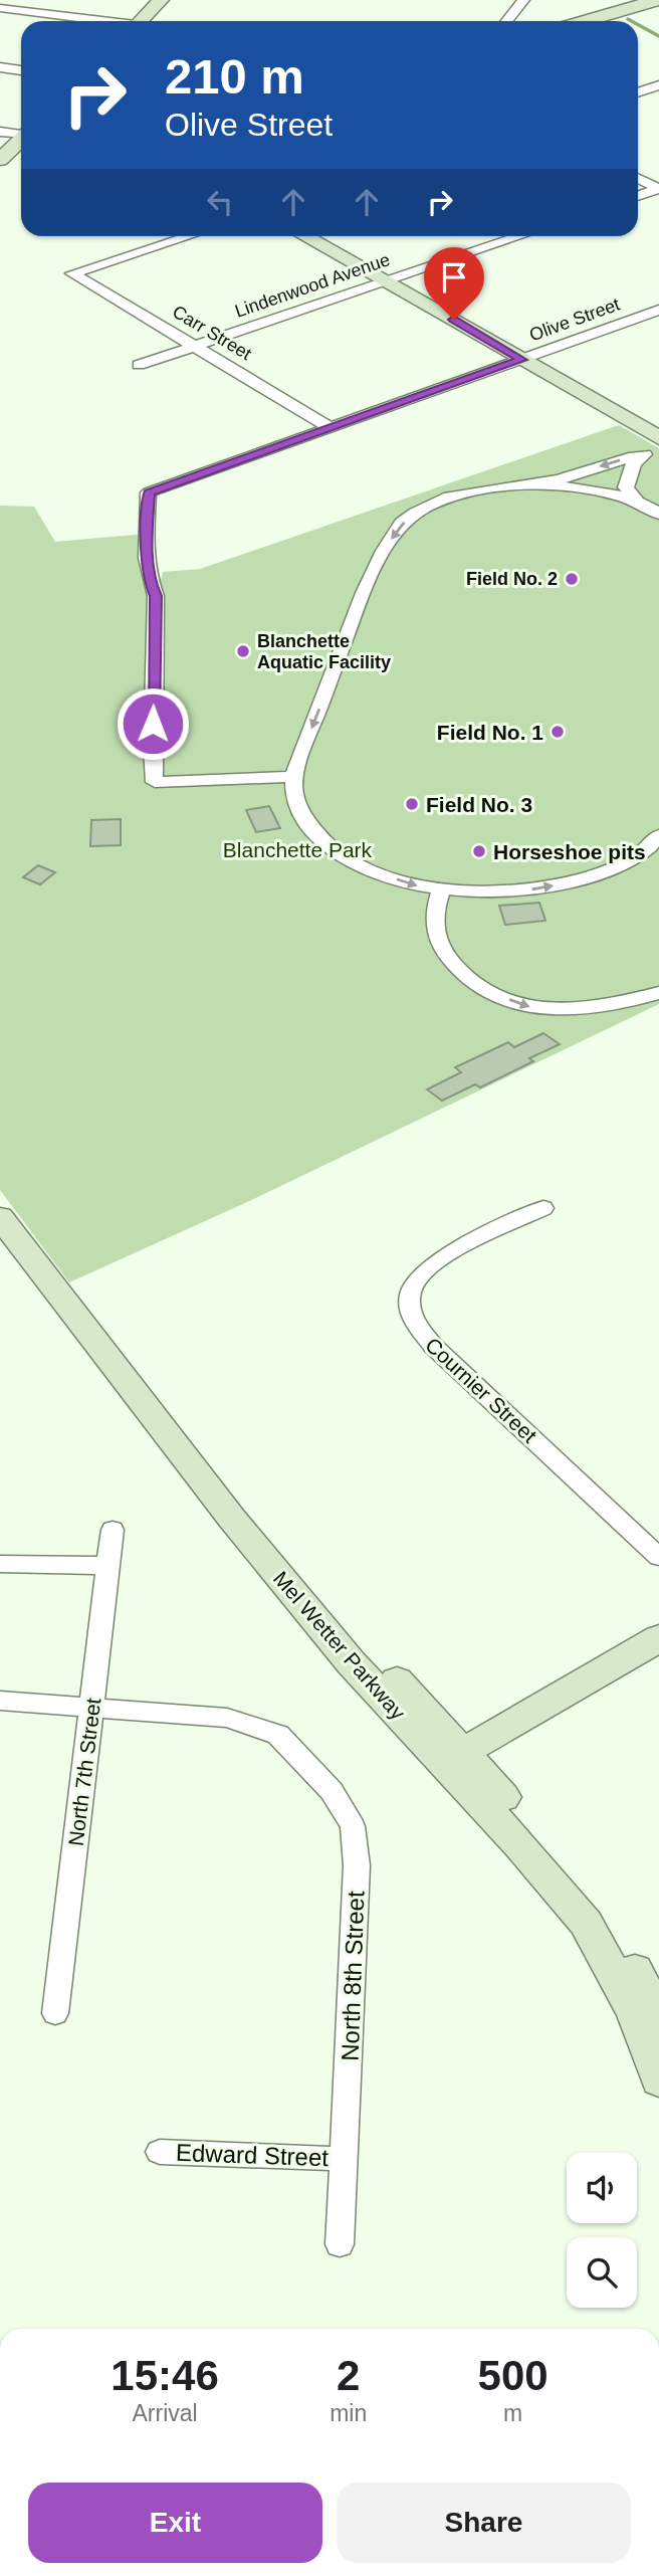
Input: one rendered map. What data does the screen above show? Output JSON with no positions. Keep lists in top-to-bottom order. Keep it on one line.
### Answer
{"streets":{"main road":["Mel Wetter Parkway"],"street":["Lindenwood Avenue","Olive Street","Carr Street","Cournier Street","North 7th Street","North 8th Street","Edward Street"]},"crossings":[["Lindenwood Avenue","Carr Street"],["Olive Street","Carr Street"],["North 7th Street","North 8th Street"],["North 8th Street","Edward Street"]],"parks":["Blanchette Park"],"places":["Field No. 2","Blanchette Aquatic Facility","Field No. 1","Field No. 3","Horseshoe pits"],"page":{"turn":["210 m","Olive Street"],"eta":["15:46","Arrival","2","min","500","m"],"buttons":["Exit","Share"]}}
